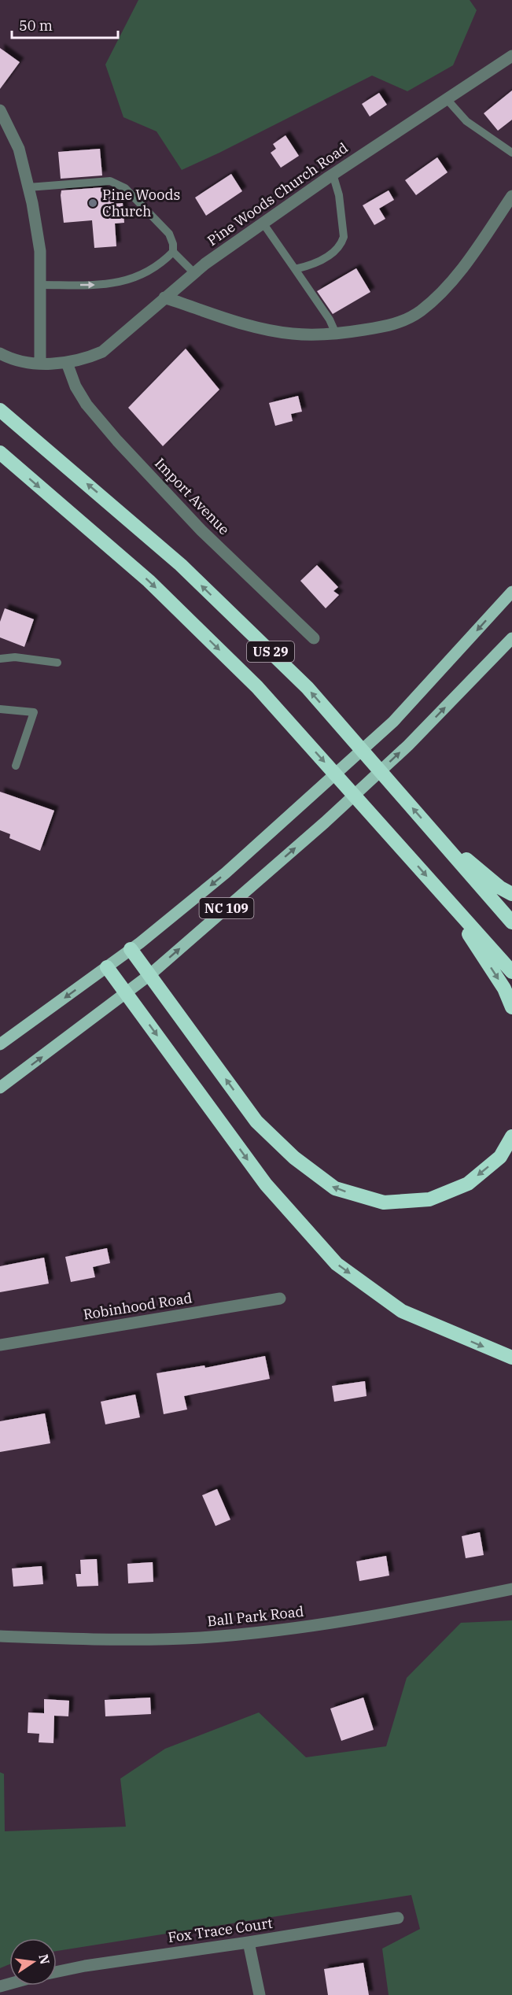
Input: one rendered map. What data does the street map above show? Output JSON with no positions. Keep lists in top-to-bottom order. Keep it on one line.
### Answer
{"streets":{"highway":["US 29"],"main road":["NC 109"],"street":["Pine Woods Church Road","Import Avenue","Robinhood Road","Ball Park Road","Fox Trace Court"]},"crossings":[["Pine Woods Church Road","Import Avenue"]],"places":["Pine Woods Church"],"scale_bar":"50 m","north":"right"}
